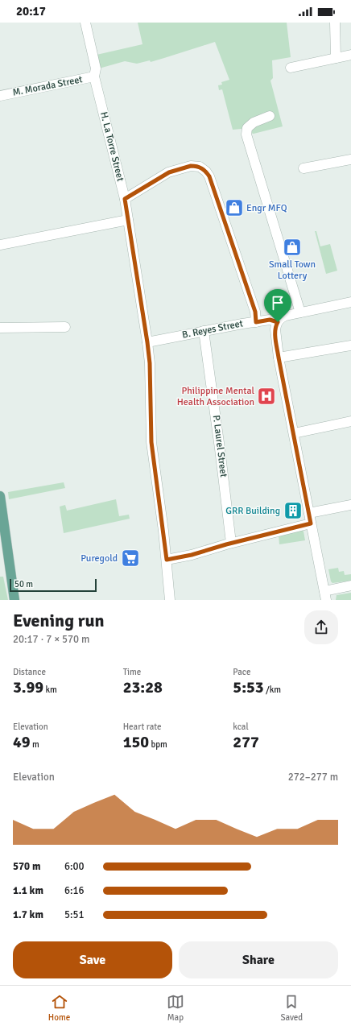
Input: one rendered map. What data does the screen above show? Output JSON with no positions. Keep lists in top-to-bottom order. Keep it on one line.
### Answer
{"streets":{"street":["M. Morada Street","H. La Torre Street","B. Reyes Street","P. Laurel Street"]},"crossings":[["M. Morada Street","H. La Torre Street"],["H. La Torre Street","B. Reyes Street"],["B. Reyes Street","P. Laurel Street"]],"places":{"shop":["Engr MFQ","Small Town Lottery"],"hospital":["Philippine Mental Health Association"],"building":["GRR Building"],"supermarket":["Puregold"]},"scale_bar":"50 m","page":{"status":"20:17","scale":"50 m","heading":["Evening run","20:17 · 7 × 570 m"],"stats":[["Distance","3.99 km"],["Time","23:28"],["Pace","5:53 /km"],["Elevation","49 m"],["Heart rate","150 bpm"],["kcal","277"]],"chart":["Elevation","272–277 m"],"list":[{"name":"570 m","note":"6:00"},{"name":"1.1 km","note":"6:16"},{"name":"1.7 km","note":"5:51"}],"buttons":["Save","Share"],"tabs":["Home","Map","Saved"]}}
